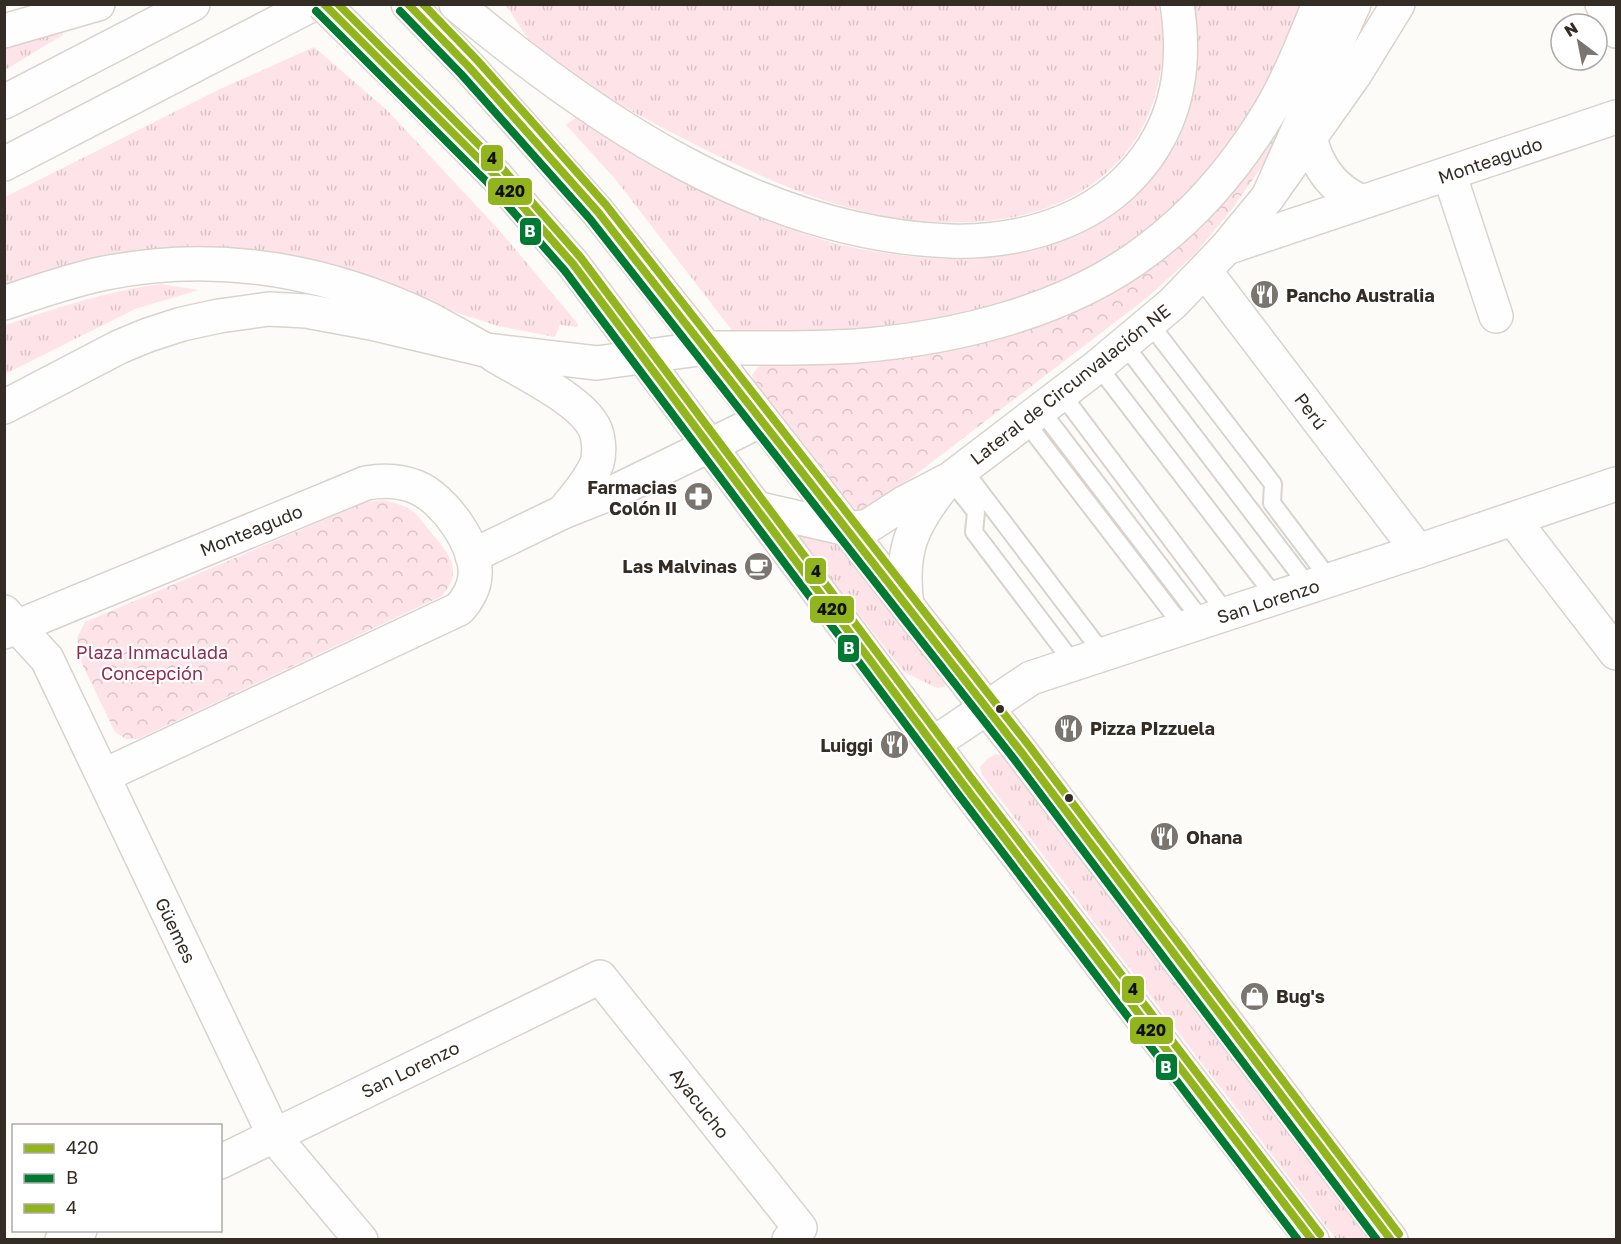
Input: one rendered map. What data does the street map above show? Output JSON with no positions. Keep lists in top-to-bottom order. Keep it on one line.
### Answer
{"streets":{"main road":["Monteagudo","Lateral de Circunvalación NE","Perú","San Lorenzo","Güemes","Ayacucho"]},"crossings":[["Monteagudo","Lateral de Circunvalación NE"],["Monteagudo","Perú"],["Monteagudo","Güemes"],["Lateral de Circunvalación NE","Perú"],["Perú","San Lorenzo"],["San Lorenzo","Güemes"],["San Lorenzo","Ayacucho"]],"parks":["Plaza Inmaculada Concepción"],"places":{"restaurant":["Pancho Australia","Pizza PIzzuela","Luiggi","Ohana"],"pharmacy":["Farmacias Colón II"],"cafe":["Las Malvinas"],"shop":["Bug's"]},"lines":["transit line 420","transit line 4","transit line B"],"legend":["420","B","4"],"north":"top left"}
